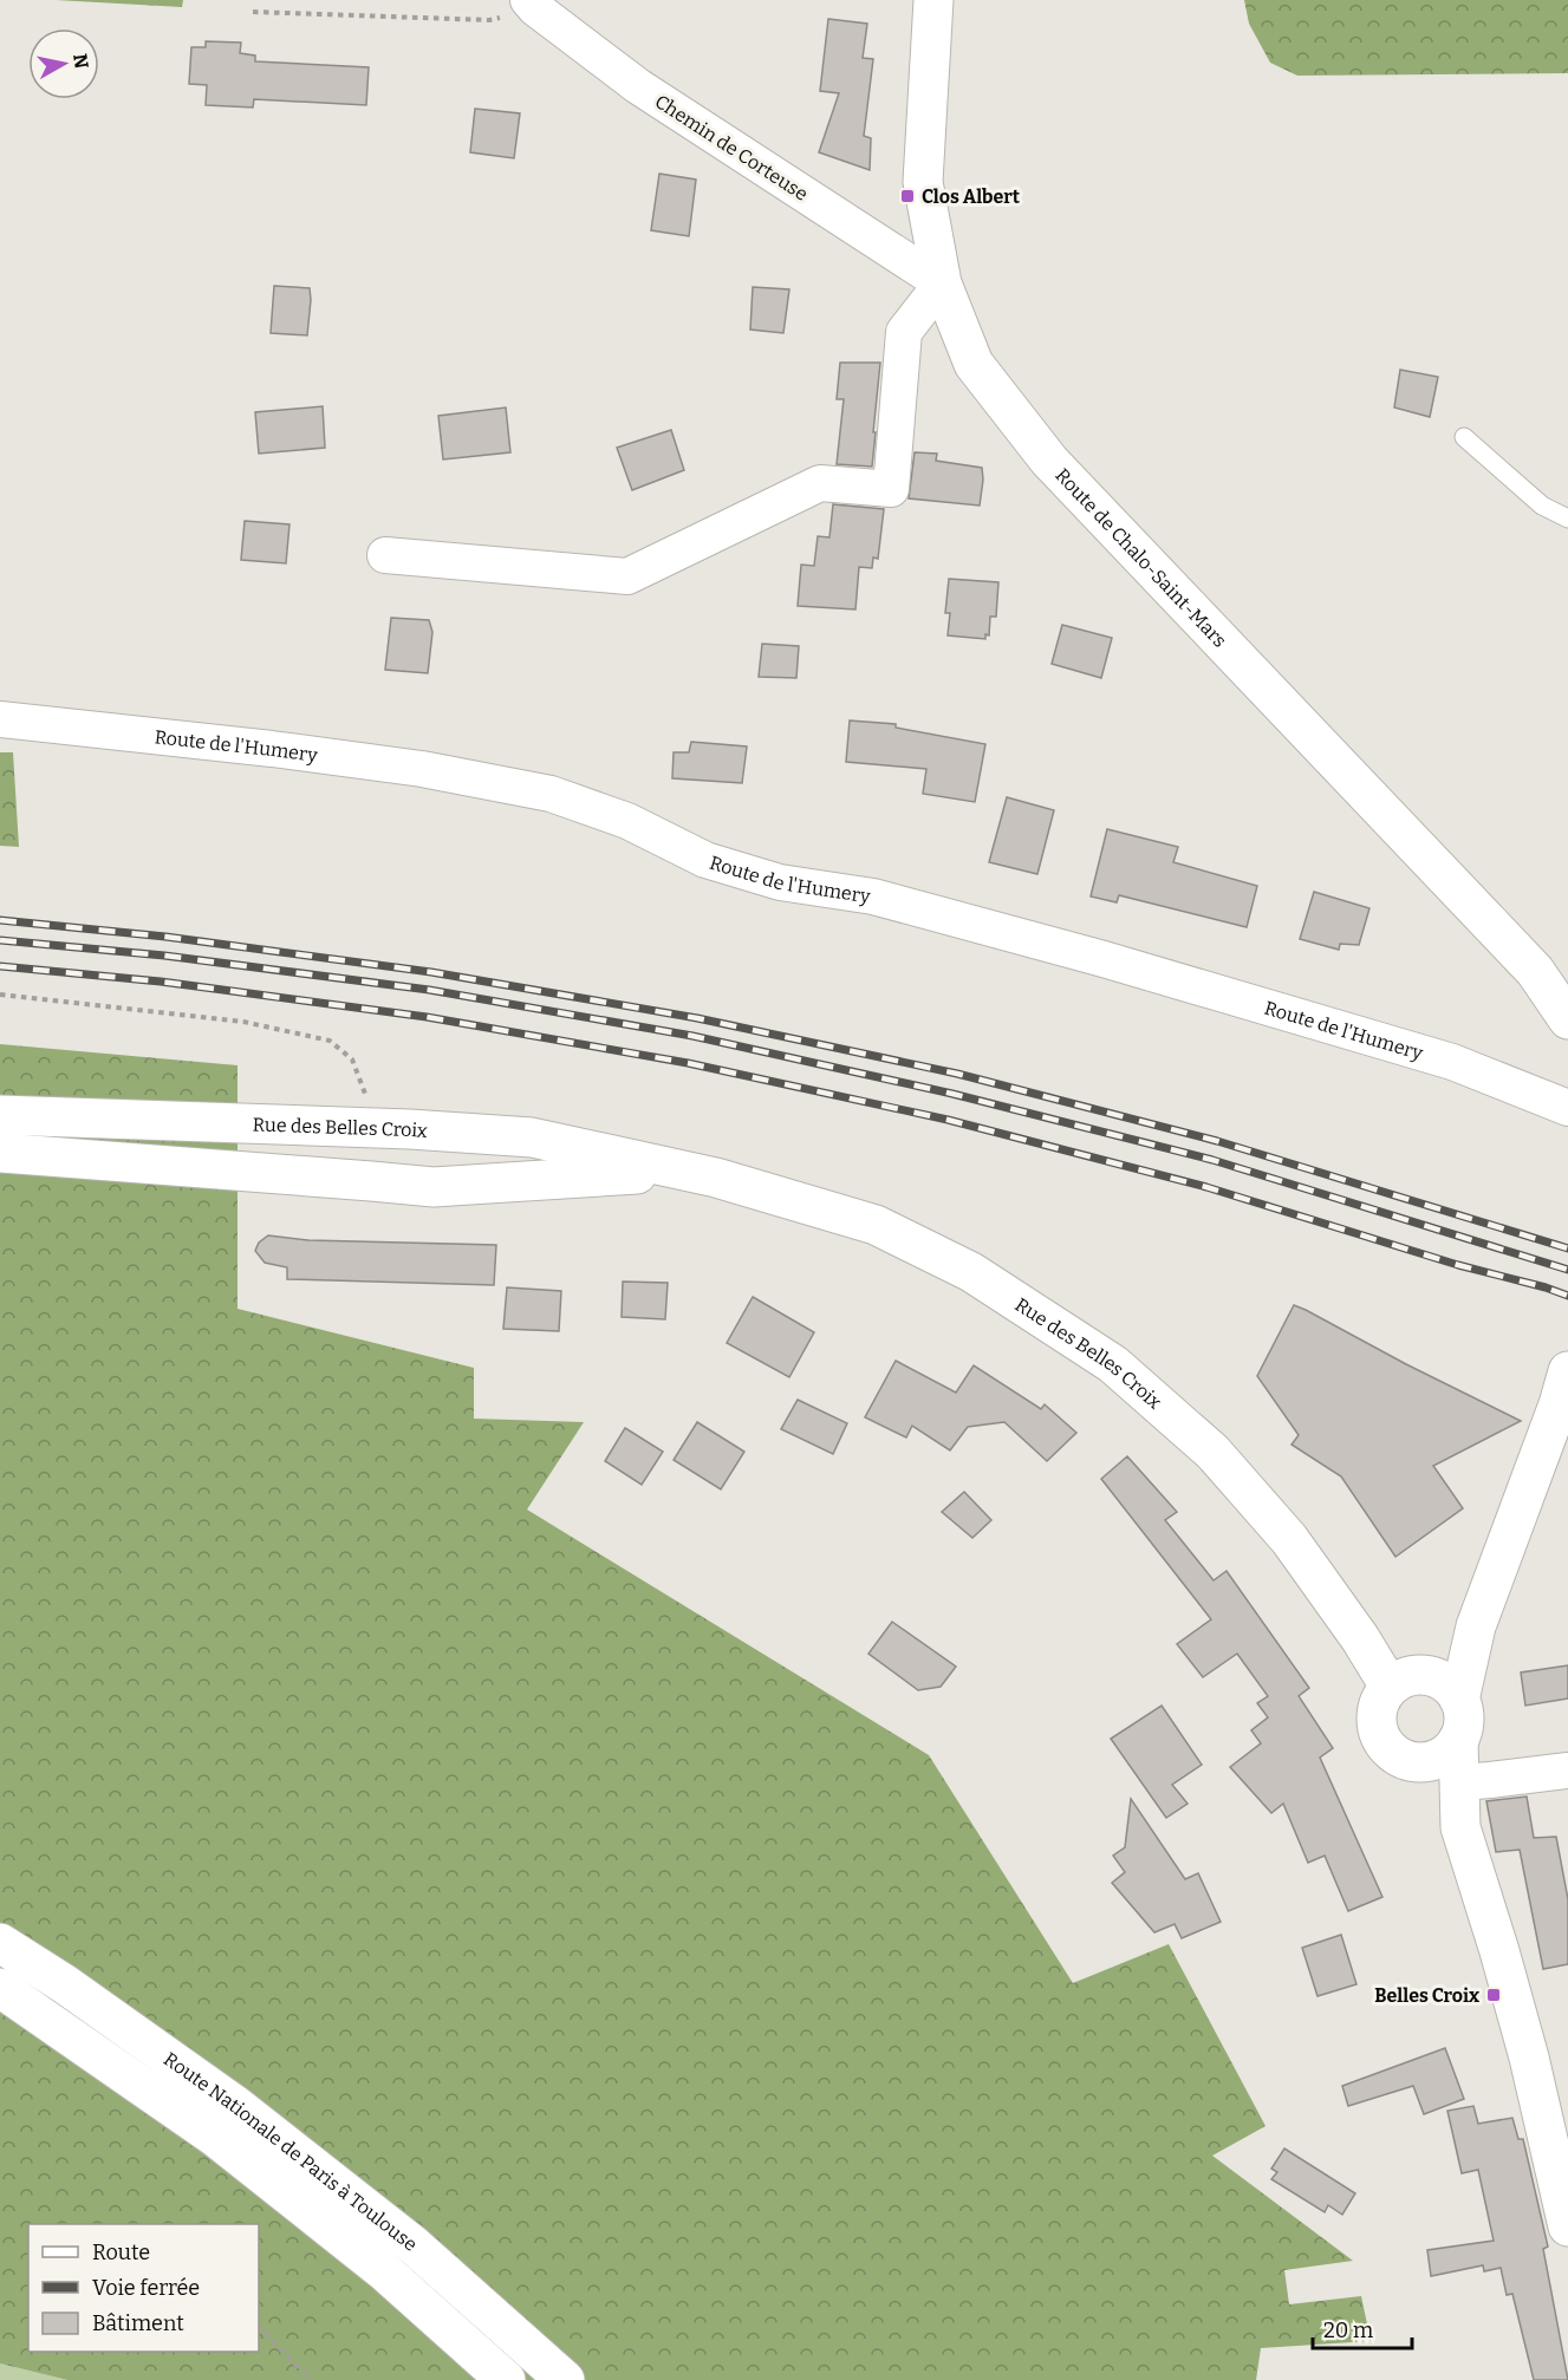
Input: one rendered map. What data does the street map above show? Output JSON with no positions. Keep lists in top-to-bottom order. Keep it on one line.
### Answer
{"streets":{"main road":["Route de Chalo-Saint-Mars","Rue des Belles Croix","Route Nationale de Paris à Toulouse"],"street":["Chemin de Corteuse","Route de l'Humery"]},"crossings":[["Chemin de Corteuse","Route de Chalo-Saint-Mars"]],"places":{"transit":["Clos Albert","Belles Croix"]},"legend":["Route","Voie ferrée","Bâtiment"],"scale_bar":"20 m","north":"right"}
